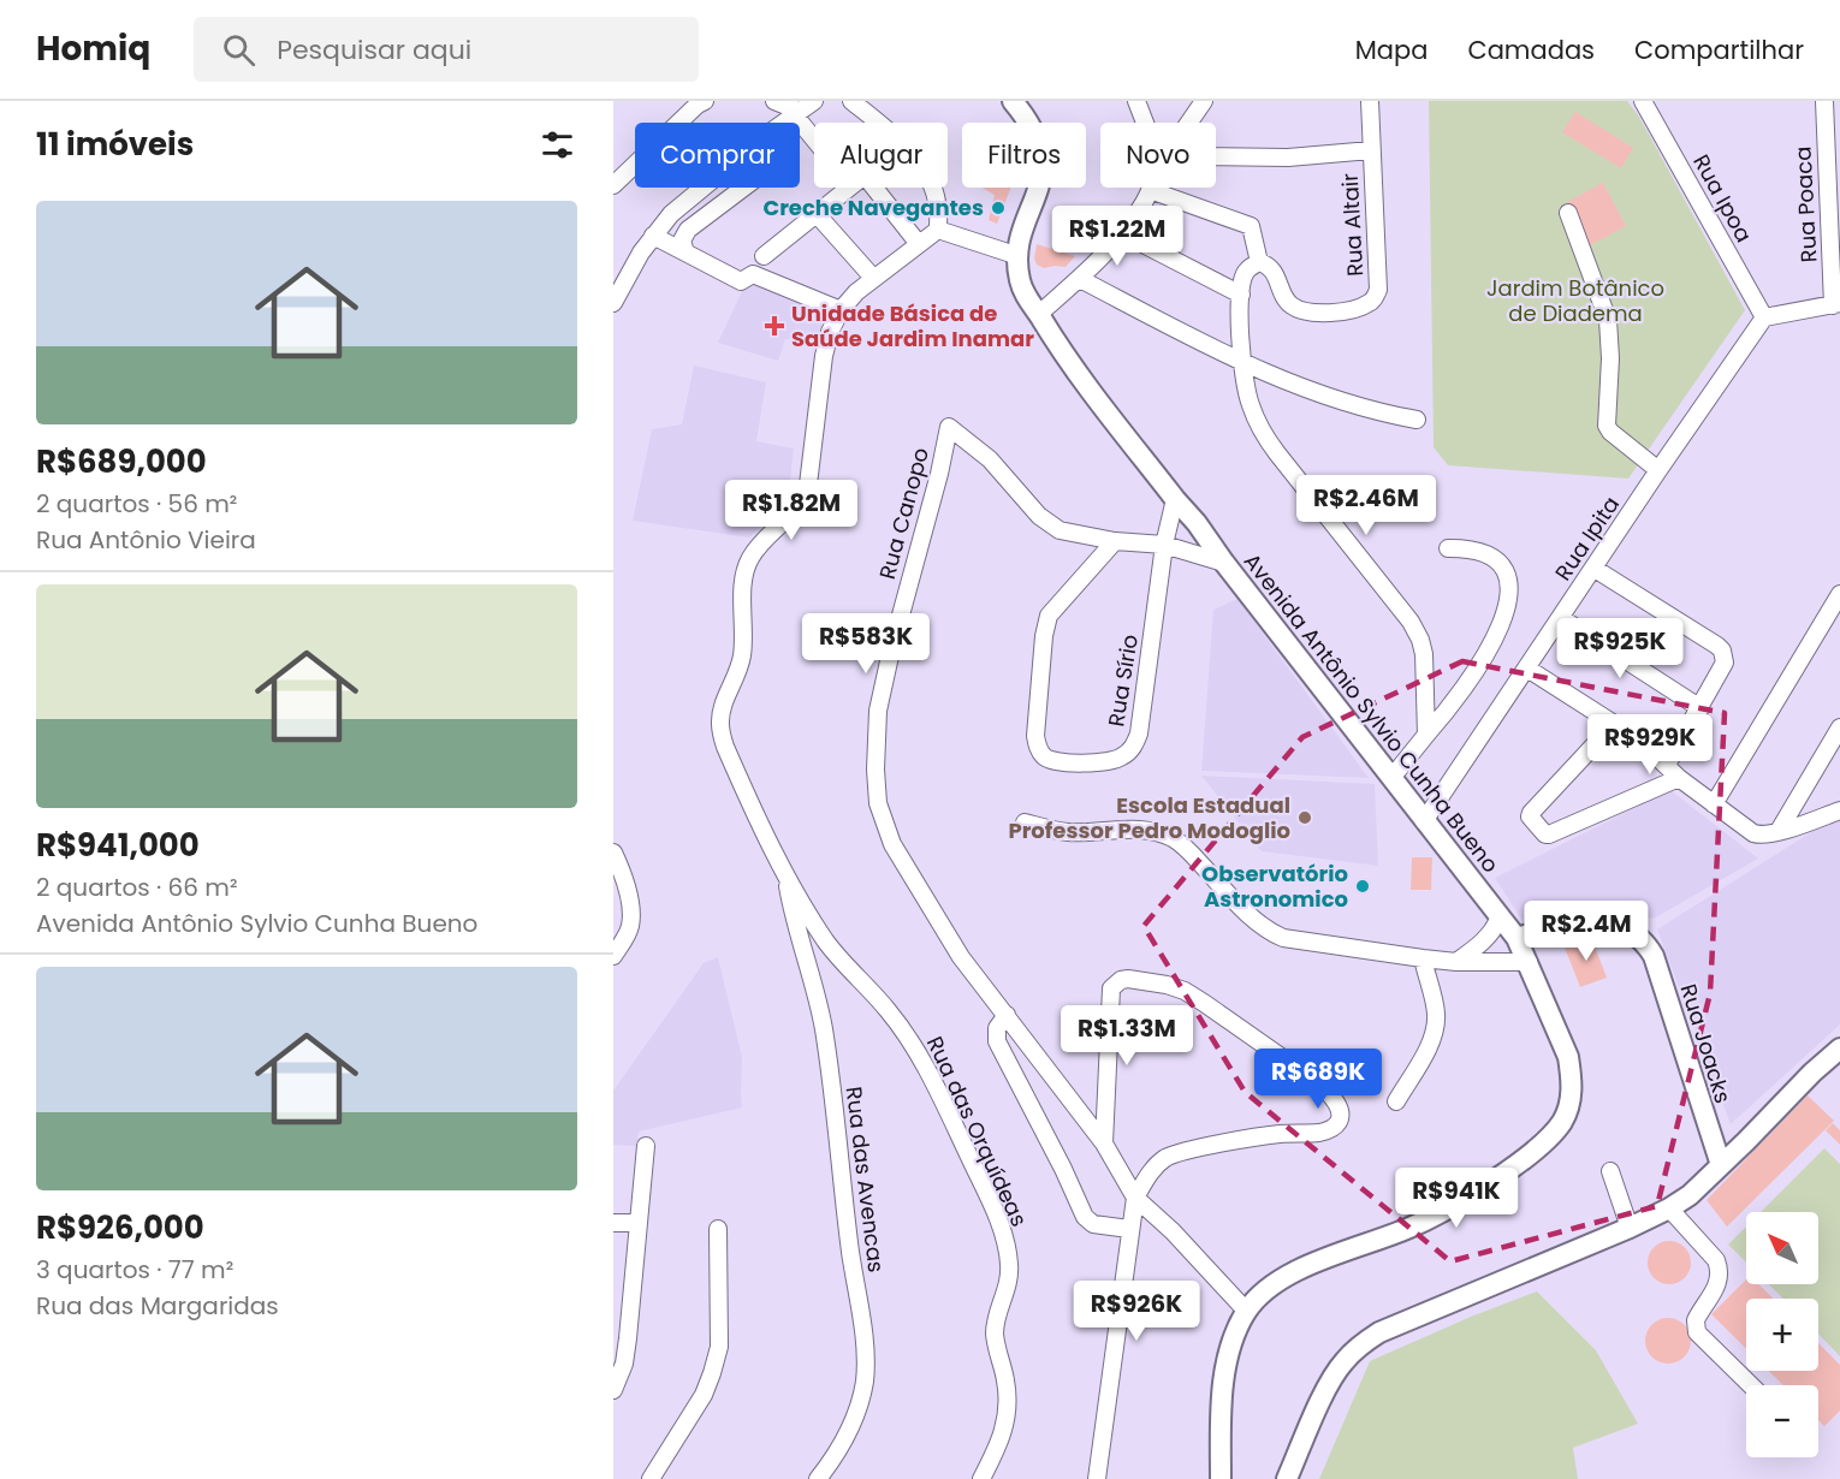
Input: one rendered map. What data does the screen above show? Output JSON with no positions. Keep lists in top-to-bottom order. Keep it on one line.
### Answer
{"streets":{"main road":["Avenida Antônio Sylvio Cunha Bueno","Rua Joacks"],"street":["Rua Ipoa","Rua Poaca","Rua Altair","Rua Canopo","Rua Ipita","Rua Sírio","Rua das Orquídeas","Rua das Avencas"]},"crossings":[["Rua Ipoa","Rua Ipita"],["Rua Canopo","Rua Sírio"],["Rua Canopo","Avenida Antônio Sylvio Cunha Bueno"],["Rua Ipita","Avenida Antônio Sylvio Cunha Bueno"],["Rua Sírio","Avenida Antônio Sylvio Cunha Bueno"],["Avenida Antônio Sylvio Cunha Bueno","Rua Joacks"],["Rua das Orquídeas","Rua das Avencas"]],"parks":["Jardim Botânico de Diadema"],"places":{"other":["Creche Navegantes","Escola Estadual Professor Pedro Modoglio","Observatório Astronomico"],"health":["Unidade Básica de Saúde Jardim Inamar"]},"north":"top left","page":{"header":"Homiq","search":"Pesquisar aqui","nav":["Mapa","Camadas","Compartilhar"],"heading":"11 imóveis","chip":["Comprar","Alugar","Filtros","Novo"],"list":[{"name":"R$689,000","note":"2 quartos · 56 m² · Rua Antônio Vieira"},{"name":"R$941,000","note":"2 quartos · 66 m² · Avenida Antônio Sylvio Cunha Bueno"},{"name":"R$926,000","note":"3 quartos · 77 m² · Rua das Margaridas"}],"price":["R$1.22M","R$2.46M","R$1.82M","R$583K","R$925K","R$929K","R$2.4M","R$1.33M","R$689K","R$941K","R$926K"],"map_buttons":["+","−"]}}
